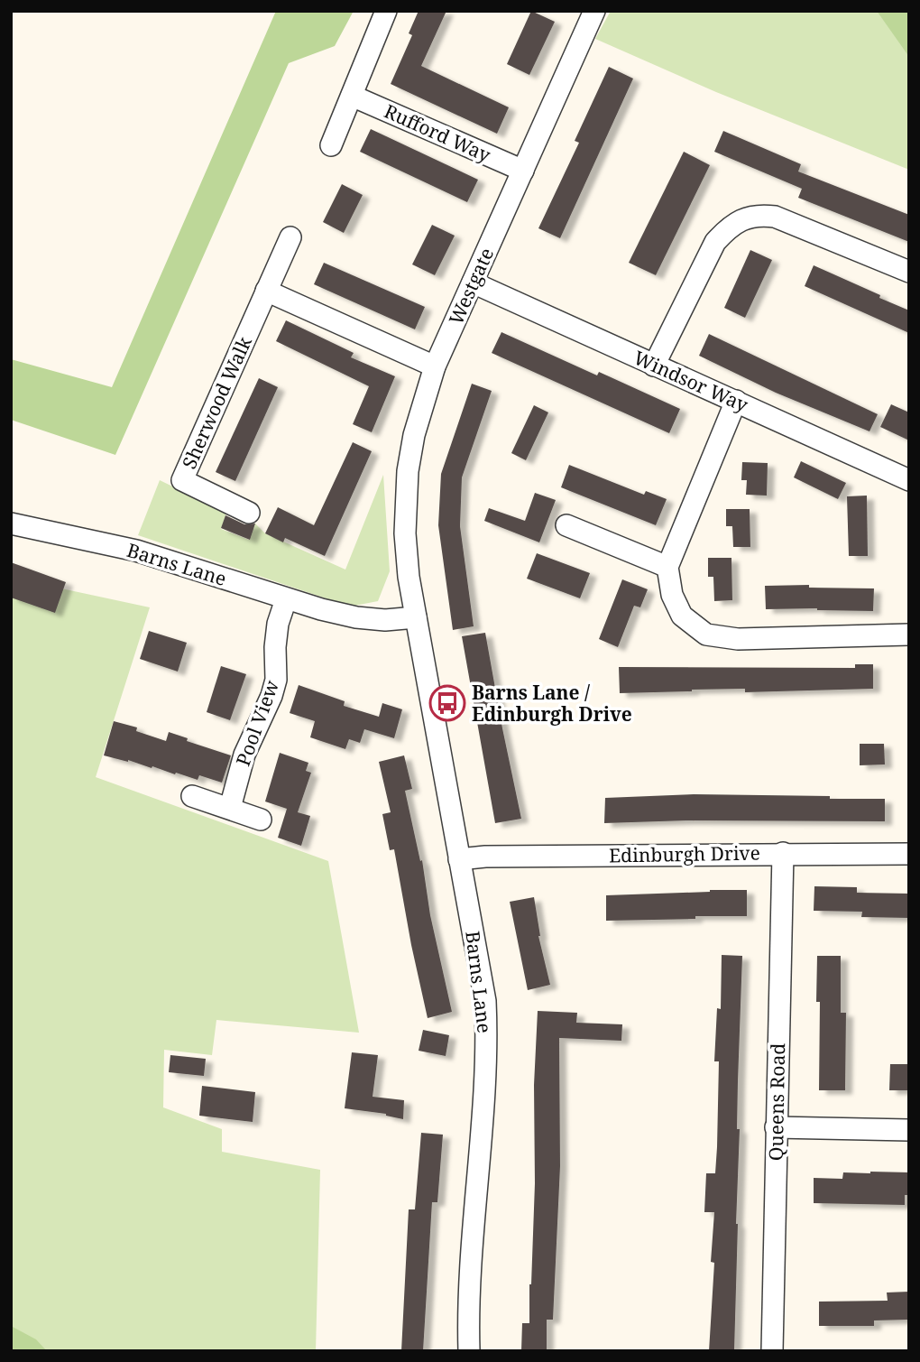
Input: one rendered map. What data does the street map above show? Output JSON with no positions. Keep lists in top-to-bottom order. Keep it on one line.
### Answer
{"streets":{"street":["Rufford Way","Westgate","Windsor Way","Sherwood Walk","Barns Lane","Pool View","Edinburgh Drive","Queens Road"]},"crossings":[["Rufford Way","Westgate"],["Westgate","Windsor Way"],["Westgate","Barns Lane"],["Barns Lane","Pool View"],["Barns Lane","Edinburgh Drive"],["Edinburgh Drive","Queens Road"]],"places":{"bus stop":["Barns Lane / Edinburgh Drive"]}}
